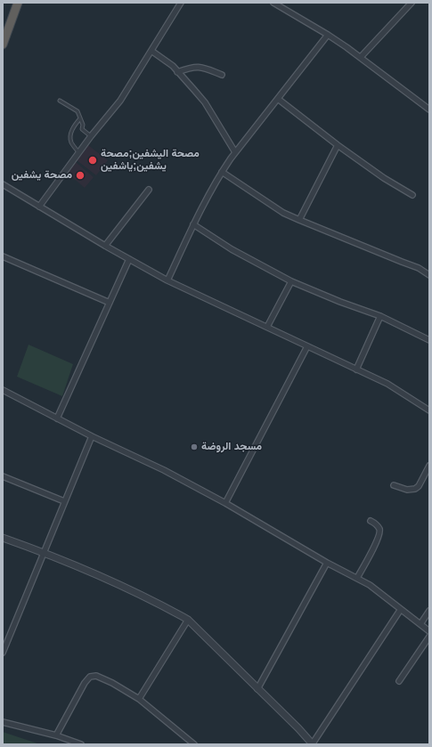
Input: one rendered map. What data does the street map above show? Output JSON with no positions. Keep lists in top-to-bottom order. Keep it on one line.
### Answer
{"places":["مصحة اليشفين;مصحة يشفين;ياشفين","مصحة يشفين","مسجد الروضة"]}
